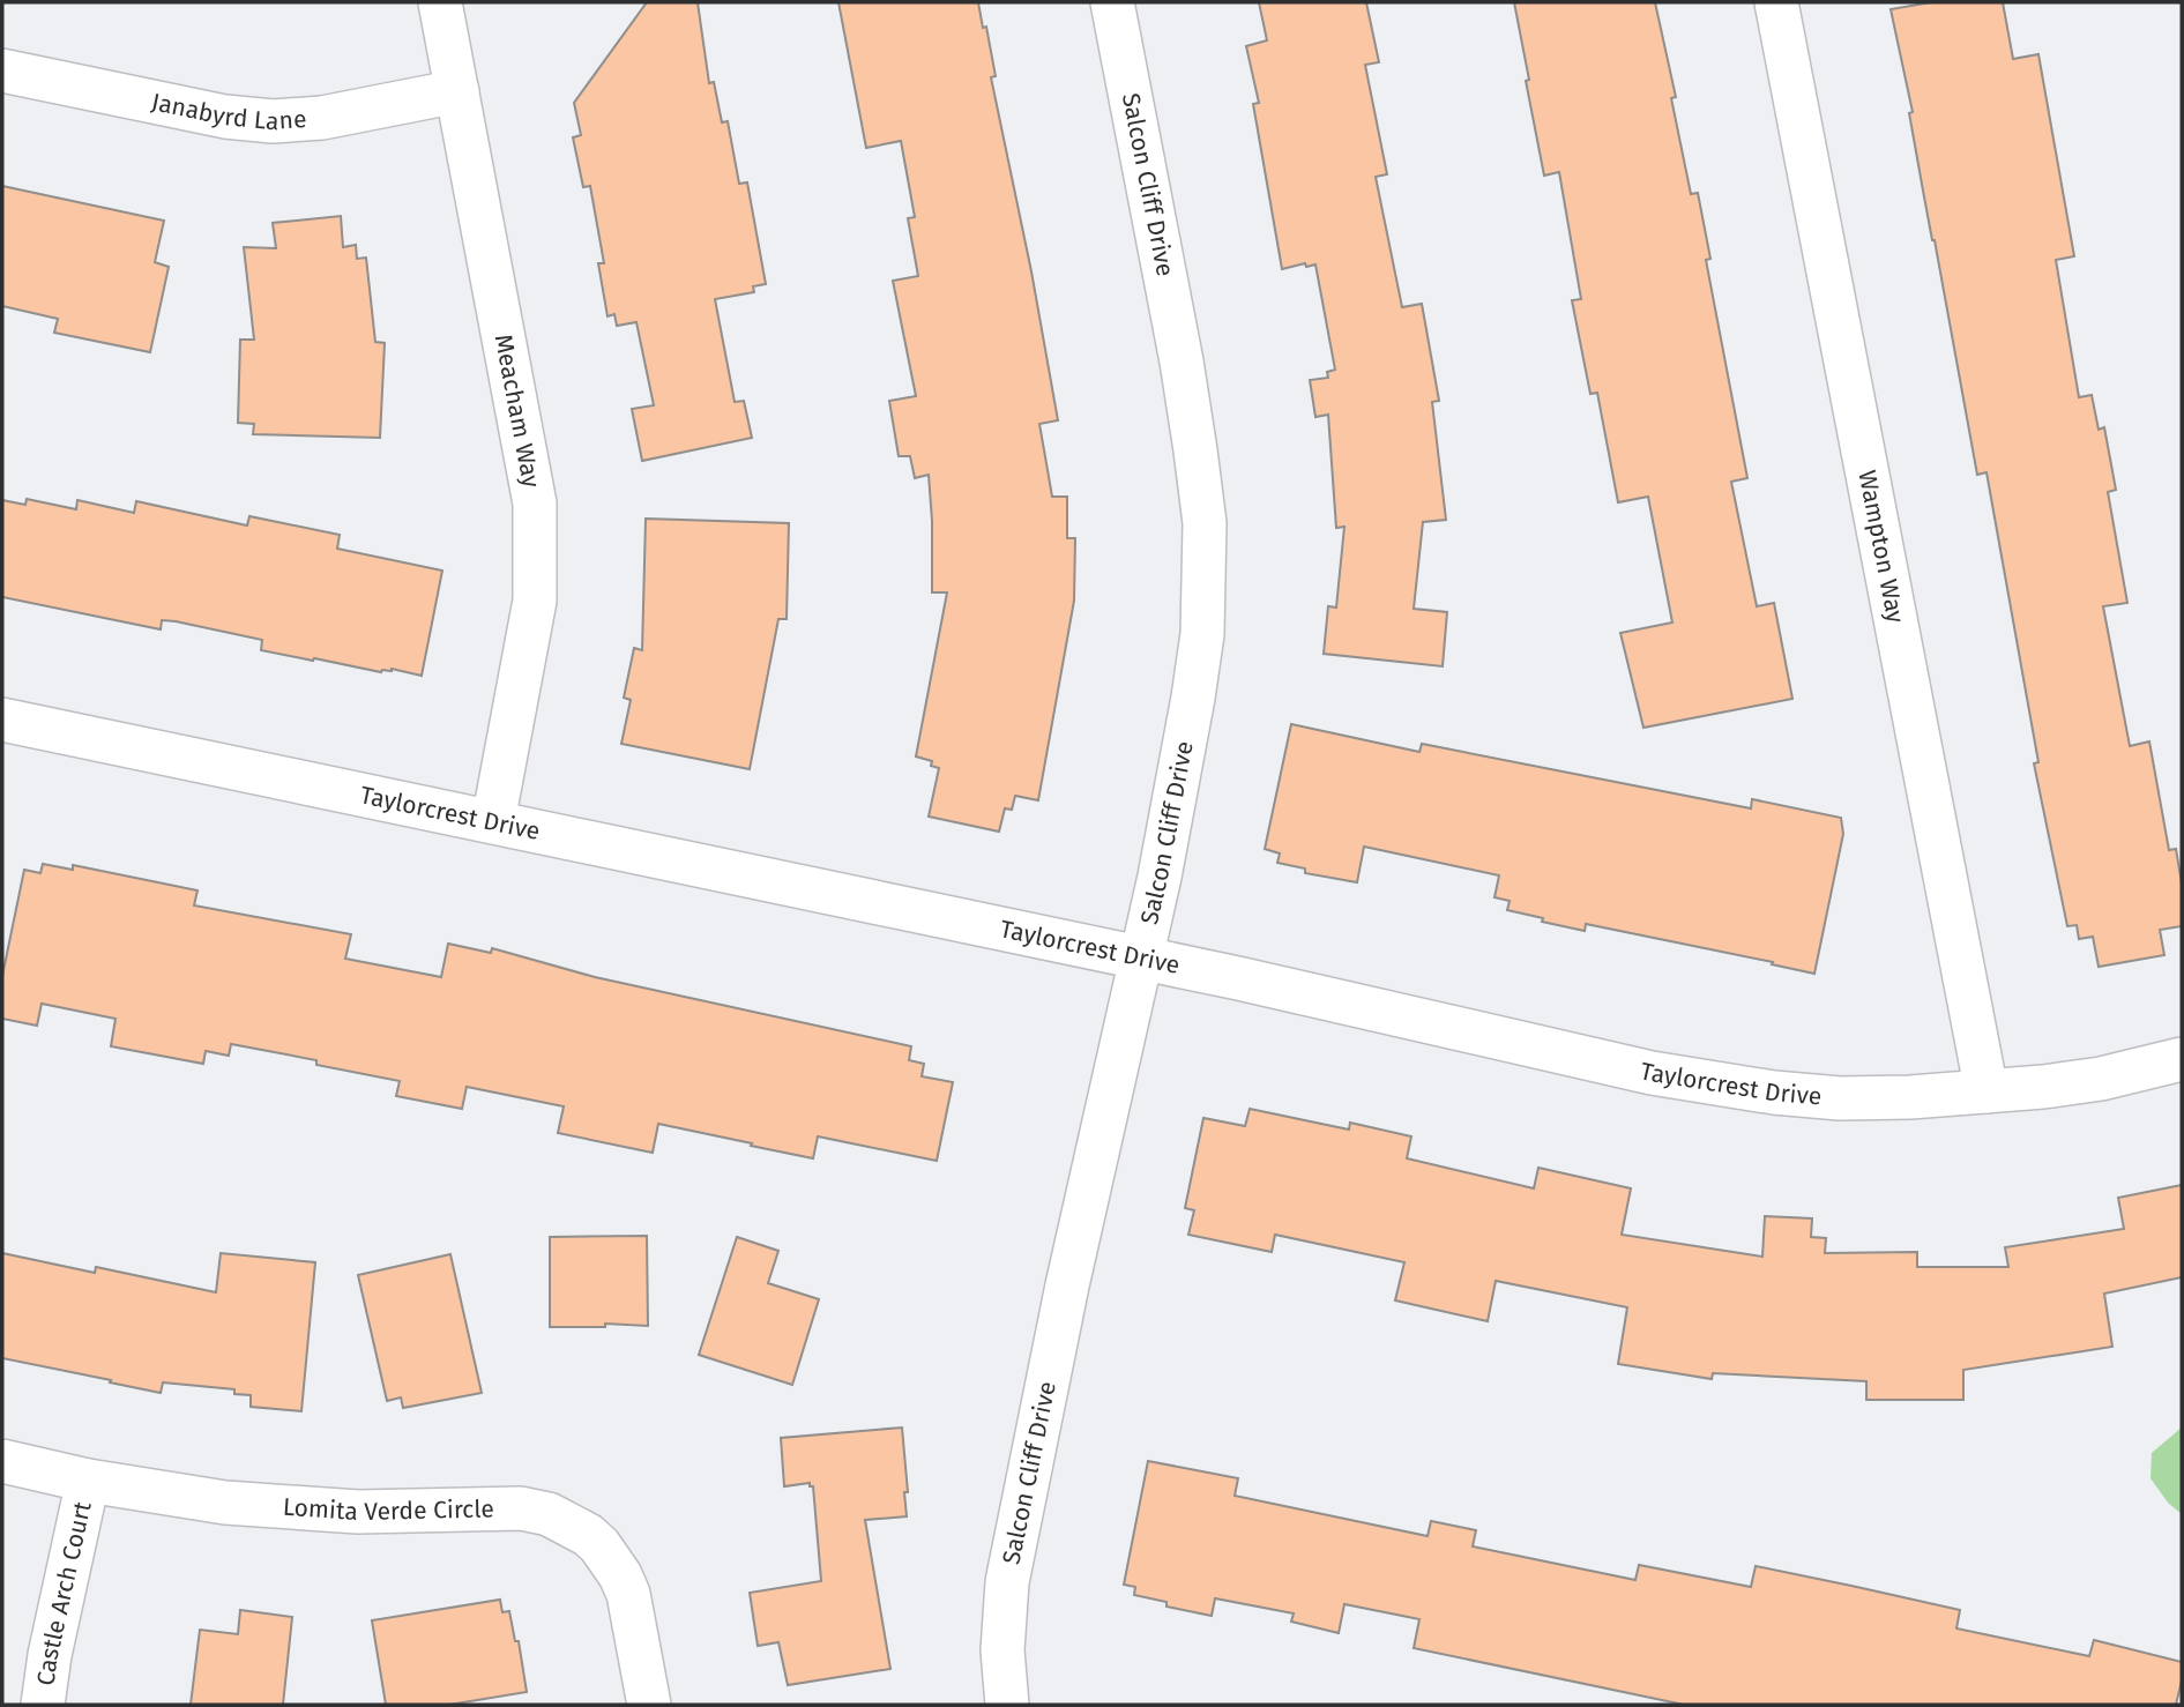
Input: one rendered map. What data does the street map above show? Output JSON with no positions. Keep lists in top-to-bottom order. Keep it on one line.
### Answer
{"streets":{"street":["Janabyrd Lane","Salcon Cliff Drive","Meacham Way","Wampton Way","Taylorcrest Drive","Lomita Verde Circle","Castle Arch Court"]},"crossings":[["Janabyrd Lane","Meacham Way"],["Salcon Cliff Drive","Taylorcrest Drive"],["Meacham Way","Taylorcrest Drive"],["Wampton Way","Taylorcrest Drive"],["Lomita Verde Circle","Castle Arch Court"]]}
